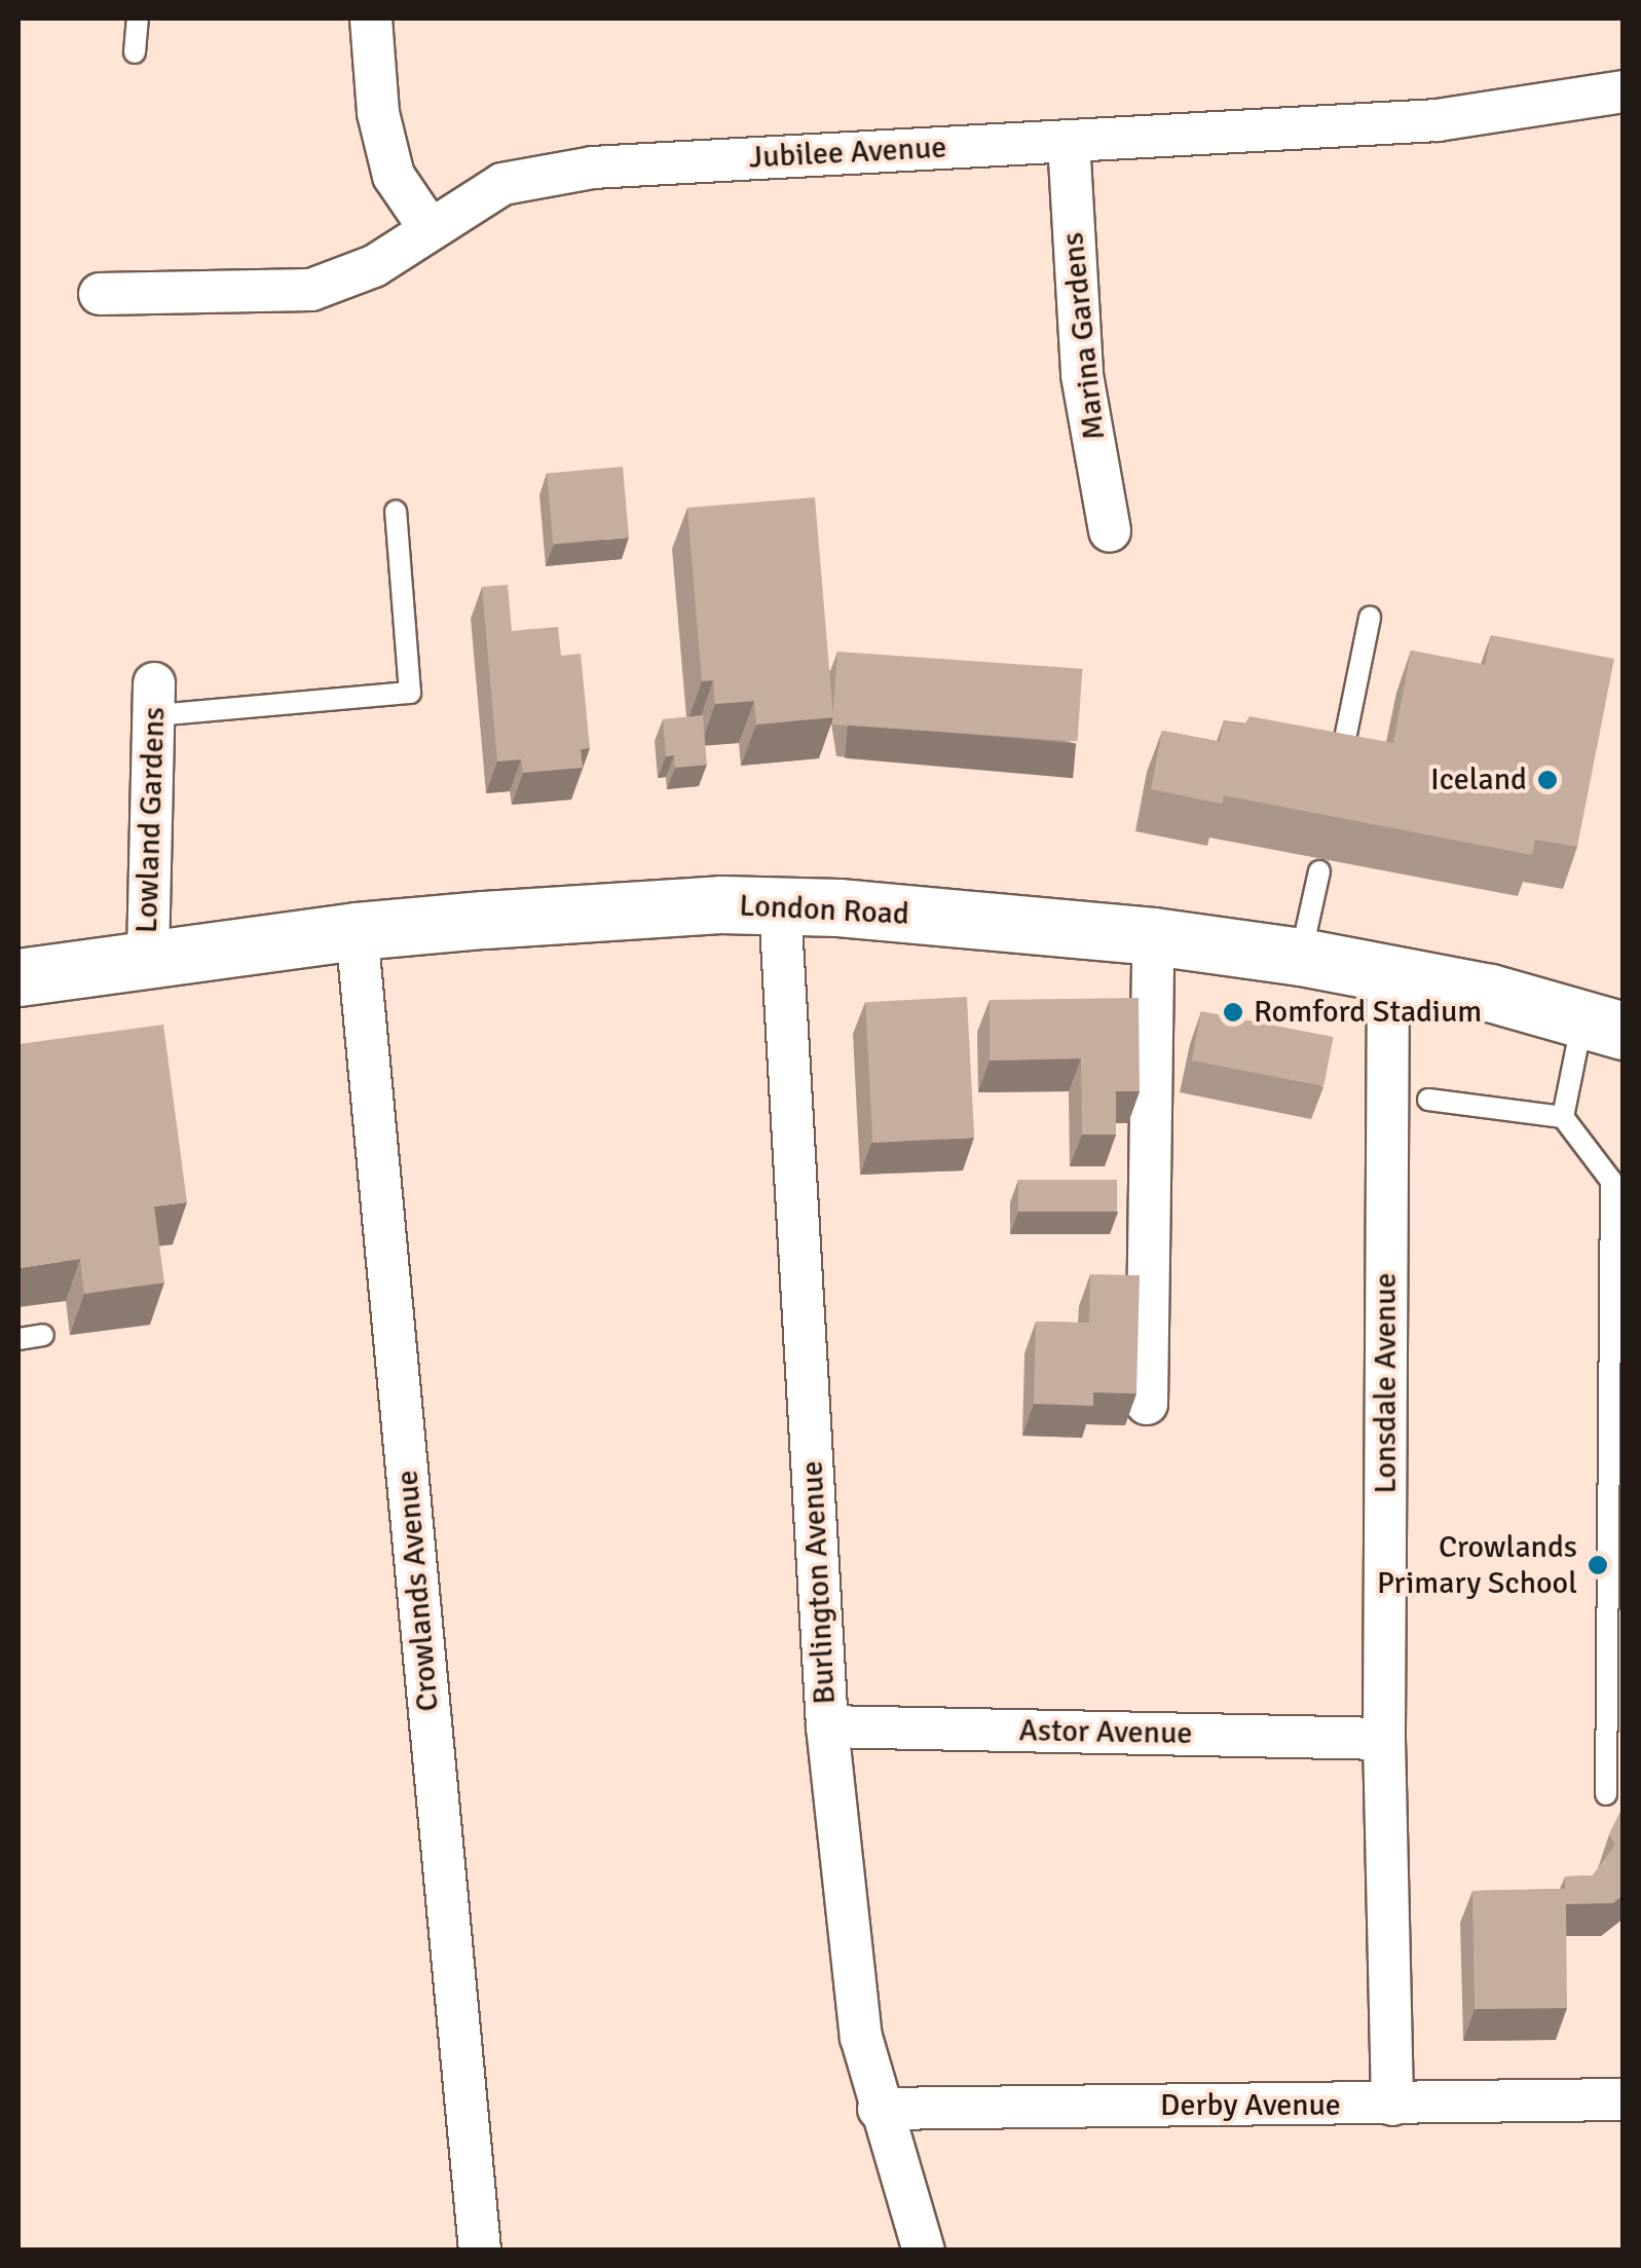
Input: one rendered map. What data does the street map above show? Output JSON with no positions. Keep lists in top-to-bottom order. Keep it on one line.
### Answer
{"streets":{"main road":["London Road"],"street":["Jubilee Avenue","Marina Gardens","Lowland Gardens","Lonsdale Avenue","Burlington Avenue","Crowlands Avenue","Astor Avenue","Derby Avenue"]},"crossings":[["Jubilee Avenue","Marina Gardens"],["Lowland Gardens","London Road"],["London Road","Lonsdale Avenue"],["London Road","Burlington Avenue"],["London Road","Crowlands Avenue"],["Lonsdale Avenue","Astor Avenue"],["Lonsdale Avenue","Derby Avenue"],["Burlington Avenue","Astor Avenue"],["Burlington Avenue","Derby Avenue"]],"places":["Iceland","Romford Stadium","Crowlands Primary School"]}
